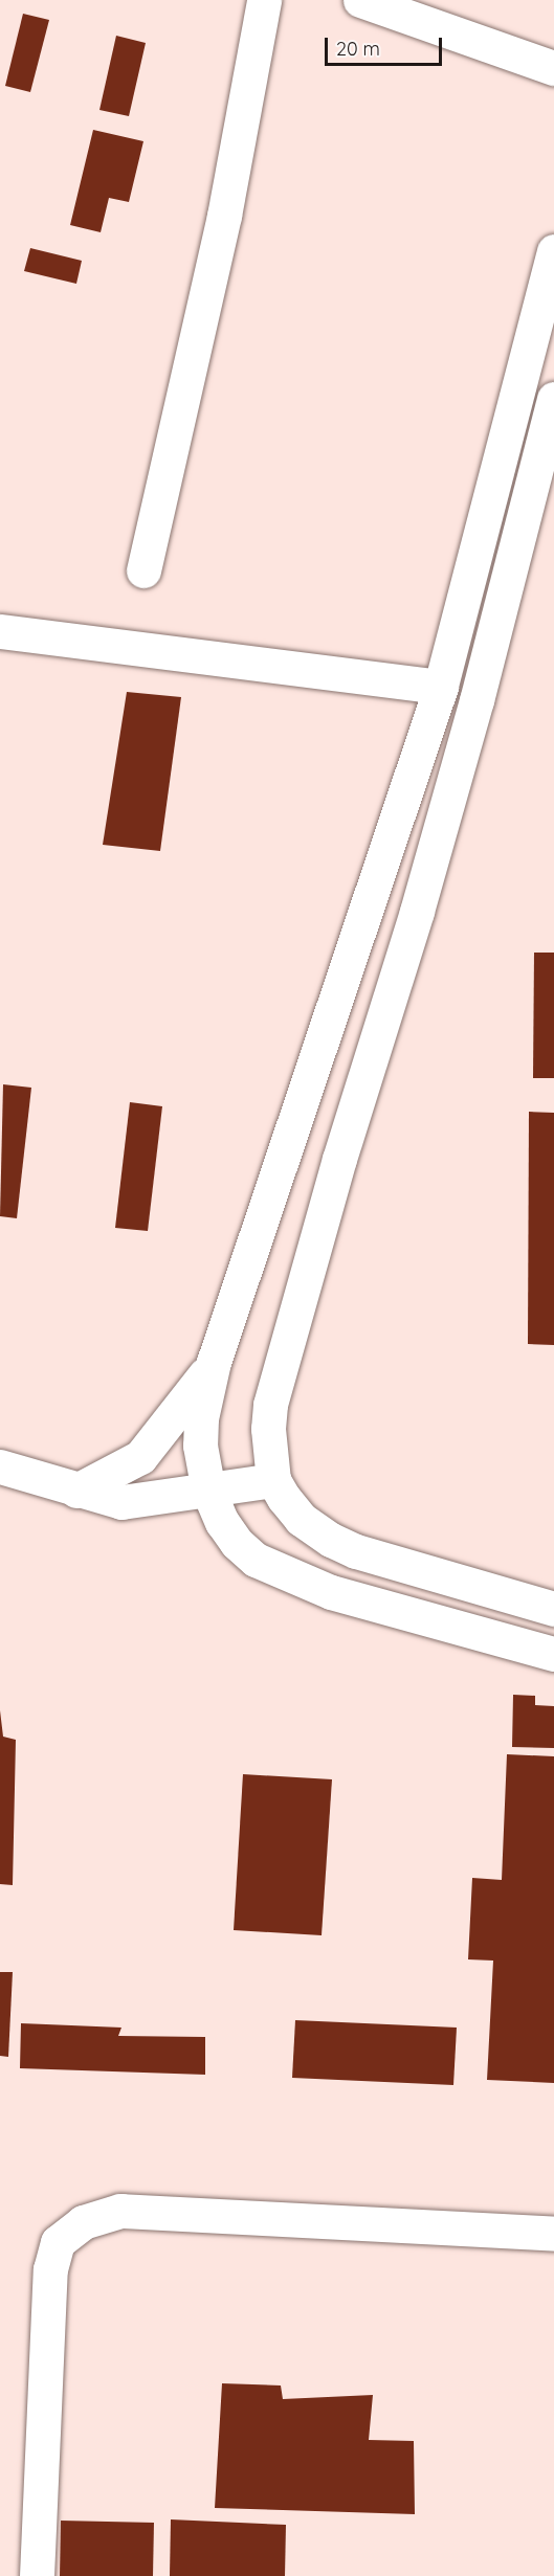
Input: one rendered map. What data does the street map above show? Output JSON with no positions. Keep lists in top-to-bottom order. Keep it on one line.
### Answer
{"scale_bar":"20 m"}
